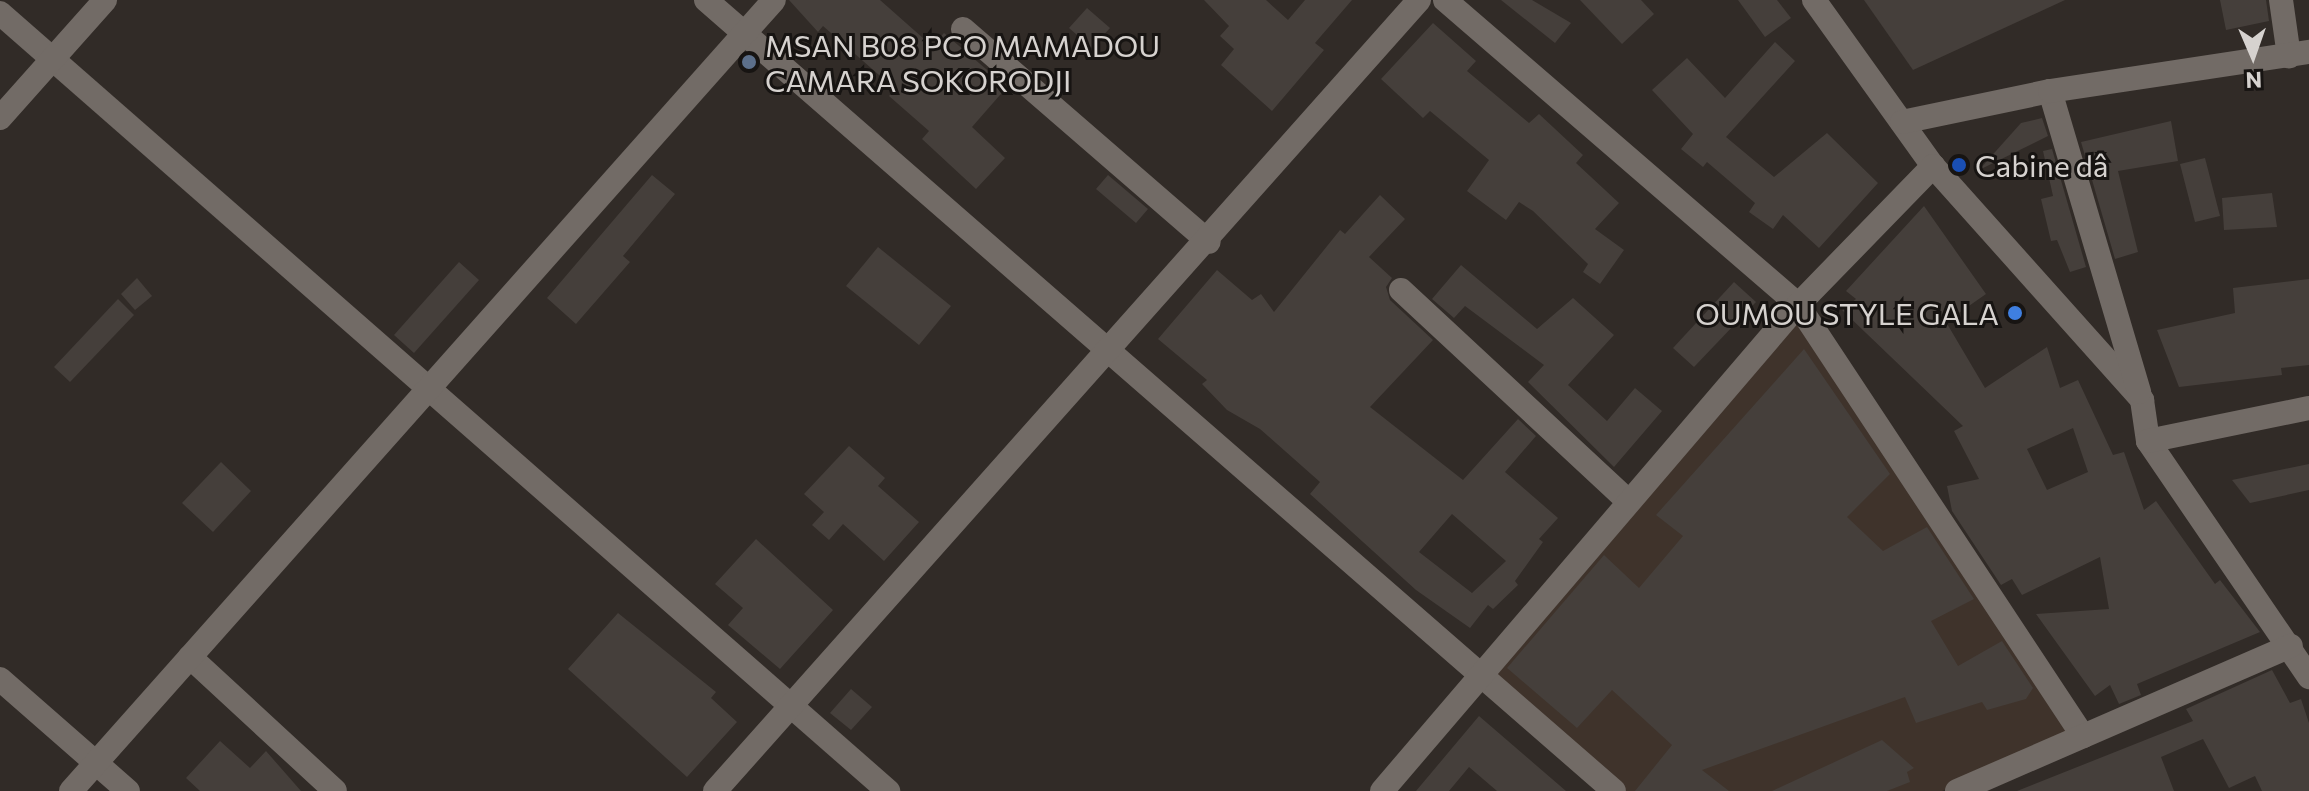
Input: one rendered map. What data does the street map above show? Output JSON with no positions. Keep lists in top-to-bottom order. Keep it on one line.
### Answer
{"places":["MSAN B08 PCO MAMADOU CAMARA SOKORODJI","Cabine dâ","OUMOU STYLE GALA"],"north":"bottom"}
